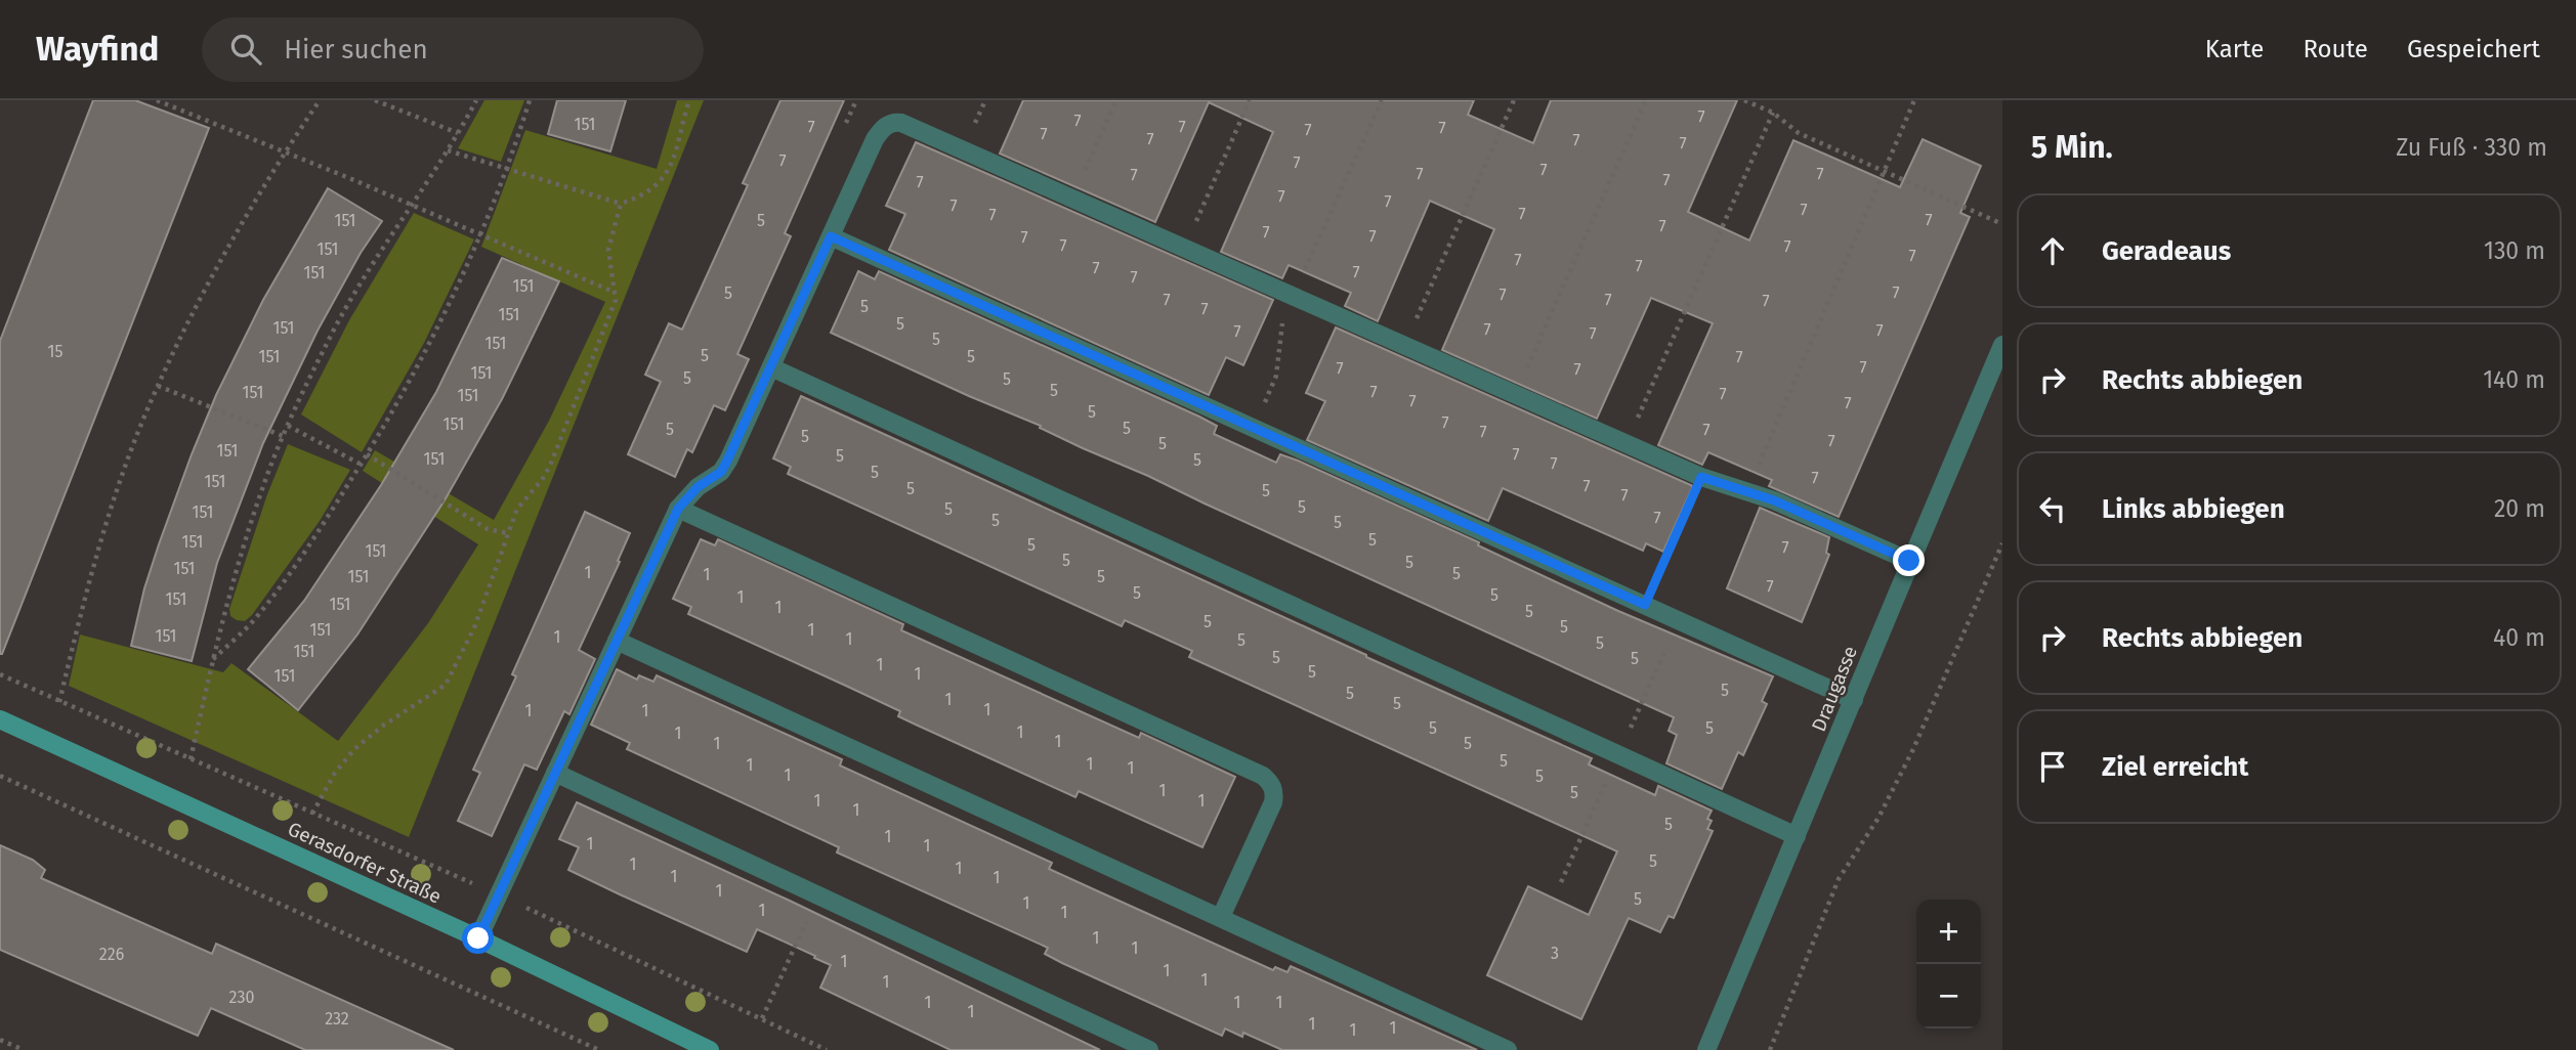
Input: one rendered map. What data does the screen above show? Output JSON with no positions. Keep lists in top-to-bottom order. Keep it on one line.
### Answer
{"streets":{"main road":["Gerasdorfer Straße"],"street":["Draugasse"]},"house_numbers":["7","7","151","7","7","7","7","7","7","7","7","7","7","7","7","7","7","7","7","7","7","7","7","7","7","151","5","7","7","7","7","7","7","7","151","7","7","7","7","151","7","7","151","5","7","7","7","7","7","5","7","151","5","151","7","7","7","7","5","151","15","5","151","5","7","7","7","7","151","5","5","5","151","7","7","151","7","7","5","7","151","5","5","7","7","5","7","5","151","7","5","151","5","7","5","7","151","7","5","5","7","5","5","151","7","5","5","5","151","5","7","151","5","5","151","1","5","1","151","5","7","5","5","1","151","151","1","5","5","5","151","1","151","1","1","5","5","151","5","5","1","5","1","151","5","5","1","5","1","1","1","5","5","1","1","1","1","5","5","1","1","1","1","5","1","5","1","1","1","5","1","1","1","5","1","1","1","1","1","5","1","1","1","1","1","3","226","1","1","1","1","230","1","1","1","1","232","1","1","1"],"page":{"header":"Wayfind","search":"Hier suchen","nav":["Karte","Route","Gespeichert"],"heading":["5 Min.","Zu Fuß · 330 m"],"list":[["Geradeaus","130 m"],["Rechts abbiegen","140 m"],["Links abbiegen","20 m"],["Rechts abbiegen","40 m"],"Ziel erreicht"],"map_buttons":["+","−"]}}
